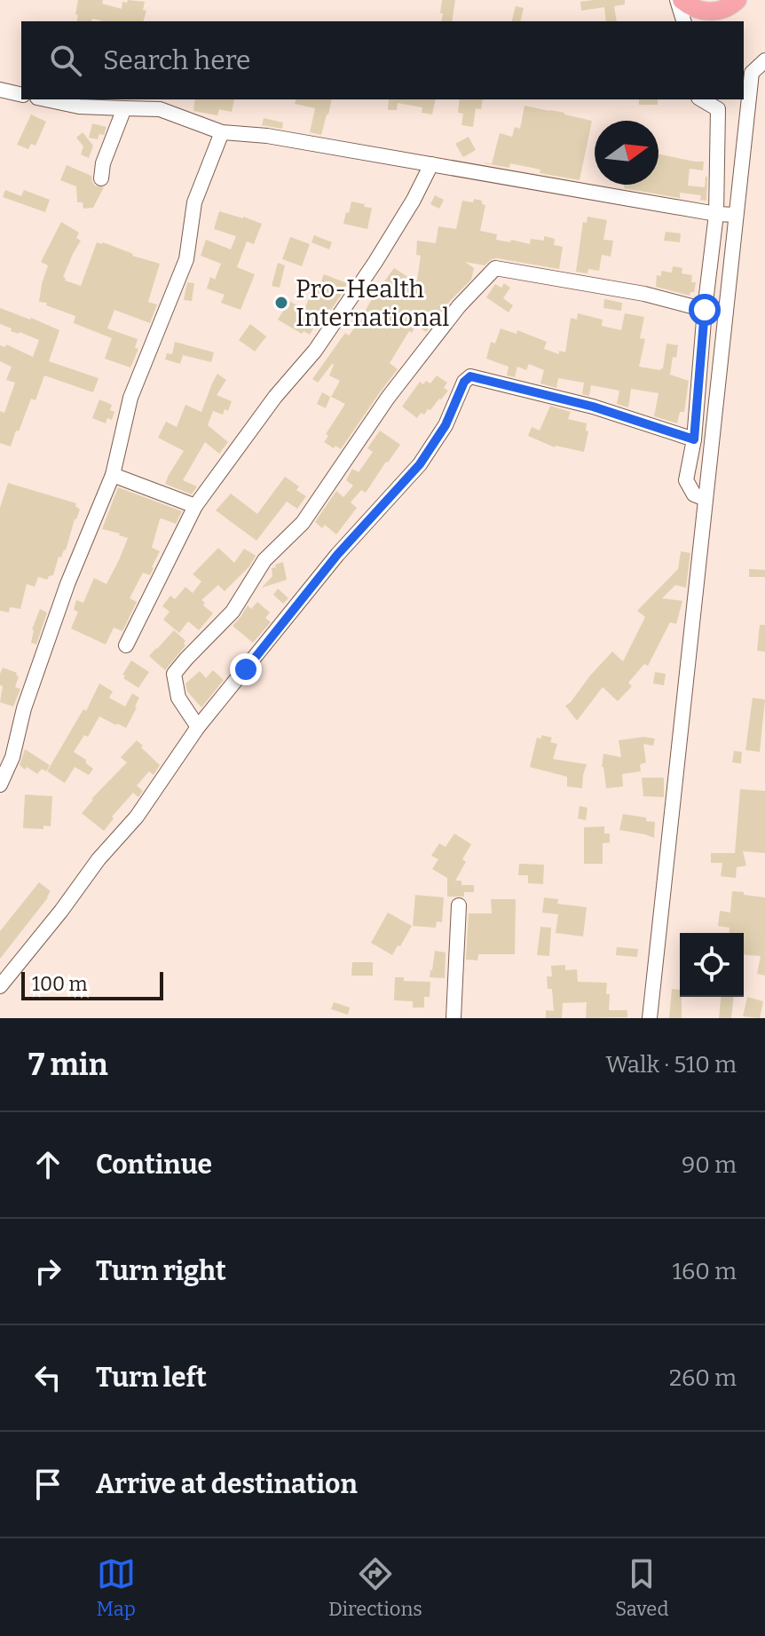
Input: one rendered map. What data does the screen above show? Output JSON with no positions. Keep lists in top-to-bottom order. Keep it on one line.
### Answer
{"places":["Pro-Health International"],"scale_bar":"100 m","north":"right","page":{"search":"Search here","scale":"100 m","heading":["7 min","Walk · 510 m"],"list":[["Continue","90 m"],["Turn right","160 m"],["Turn left","260 m"],"Arrive at destination"],"nav":["Map","Directions","Saved"]}}
